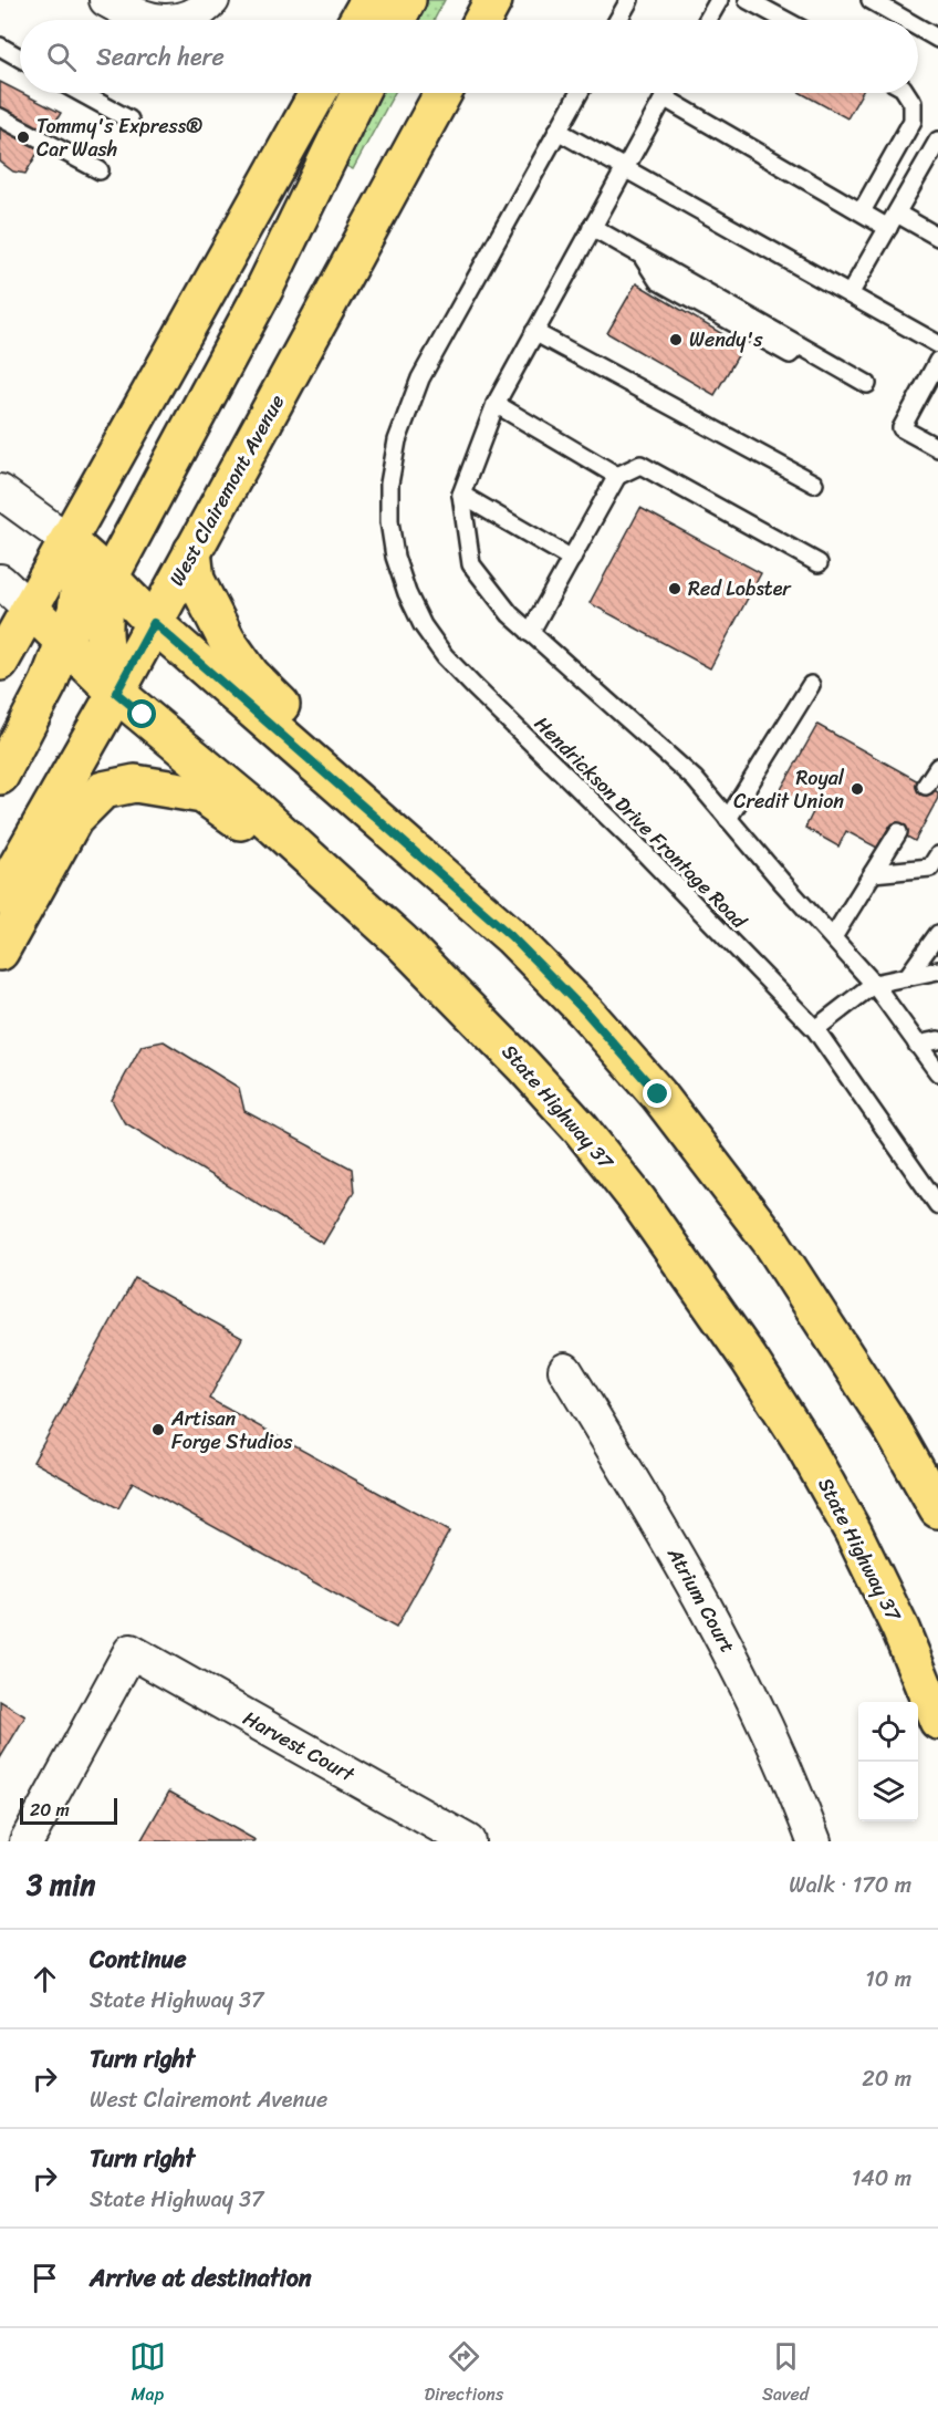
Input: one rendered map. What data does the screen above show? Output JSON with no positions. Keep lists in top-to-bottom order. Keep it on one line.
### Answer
{"streets":{"main road":["West Clairemont Avenue","State Highway 37"],"street":["Atrium Court","Harvest Court"],"lane":["Hendrickson Drive Frontage Road"]},"crossings":[["West Clairemont Avenue","State Highway 37"]],"places":["Tommy's Express® Car Wash","Wendy's","Red Lobster","Royal Credit Union","Artisan Forge Studios"],"scale_bar":"20 m","page":{"search":"Search here","scale":"20 m","heading":["3 min","Walk · 170 m"],"list":[["Continue","State Highway 37","10 m"],["Turn right","West Clairemont Avenue","20 m"],["Turn right","State Highway 37","140 m"],"Arrive at destination"],"nav":["Map","Directions","Saved"]}}
